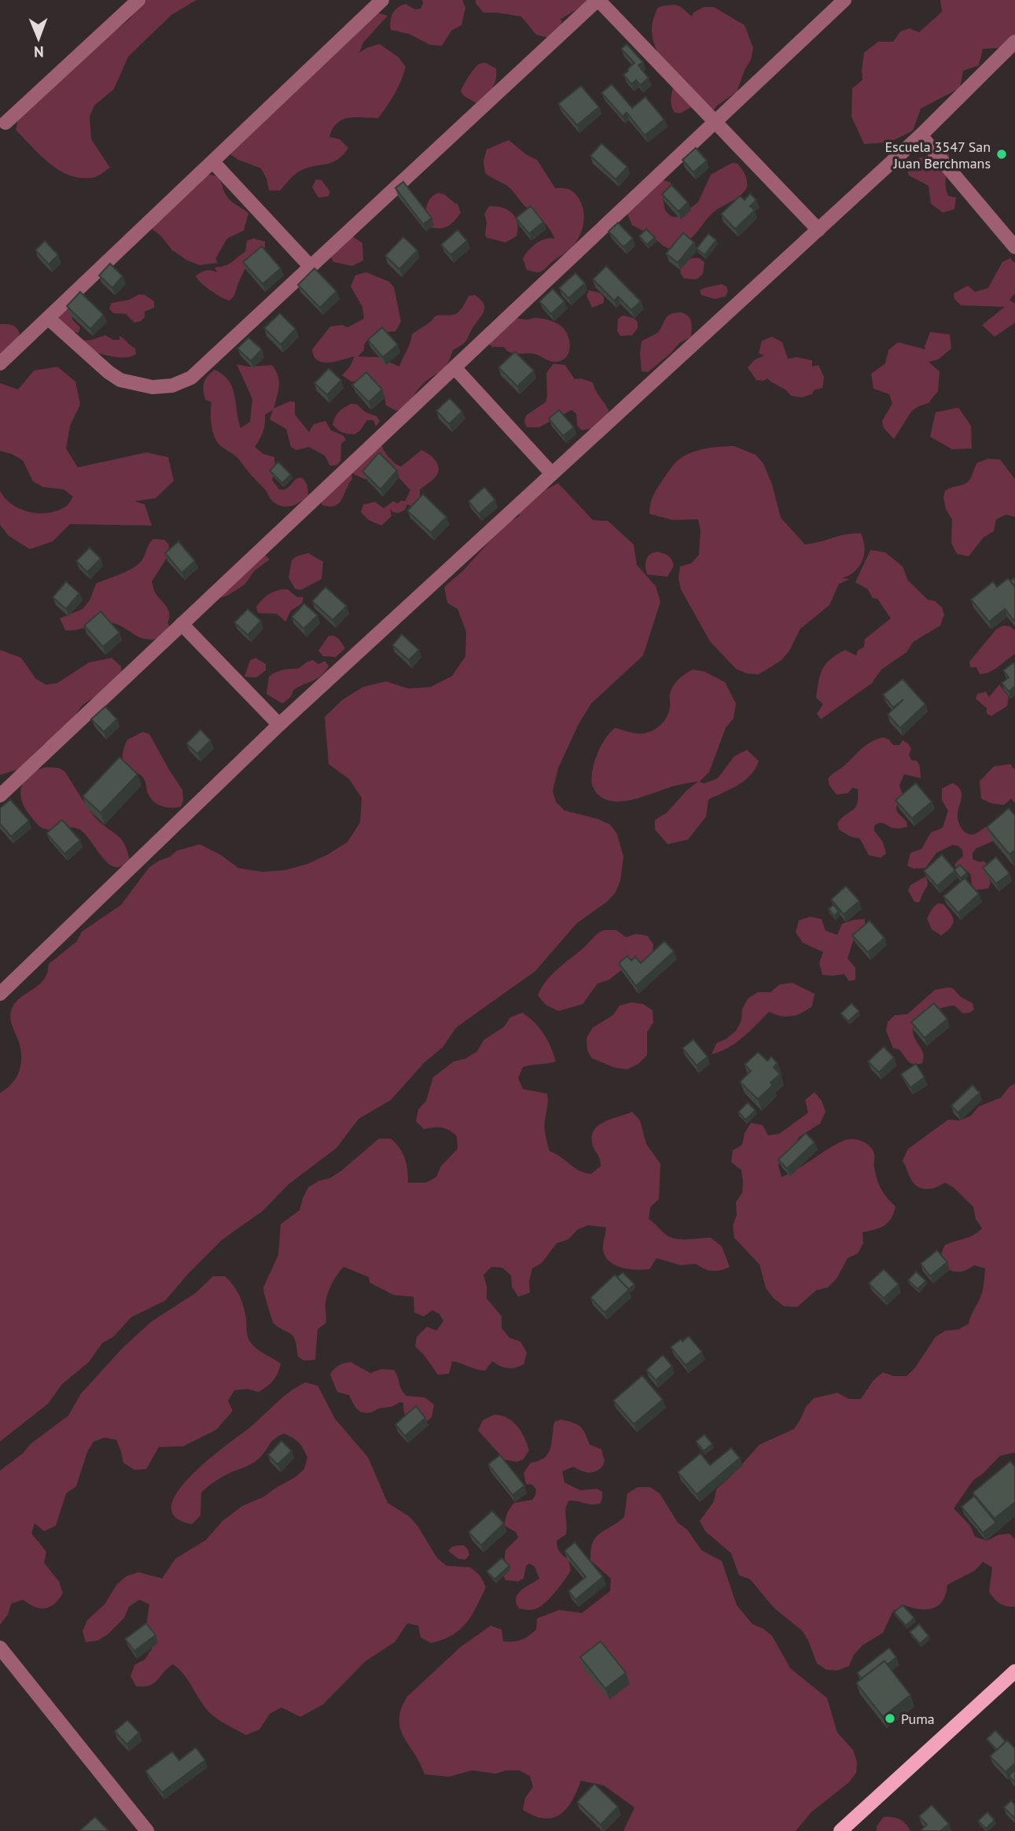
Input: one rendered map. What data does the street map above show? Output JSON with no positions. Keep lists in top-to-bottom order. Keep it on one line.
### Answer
{"places":["Escuela 3547 San Juan Berchmans","Puma"],"north":"bottom"}
